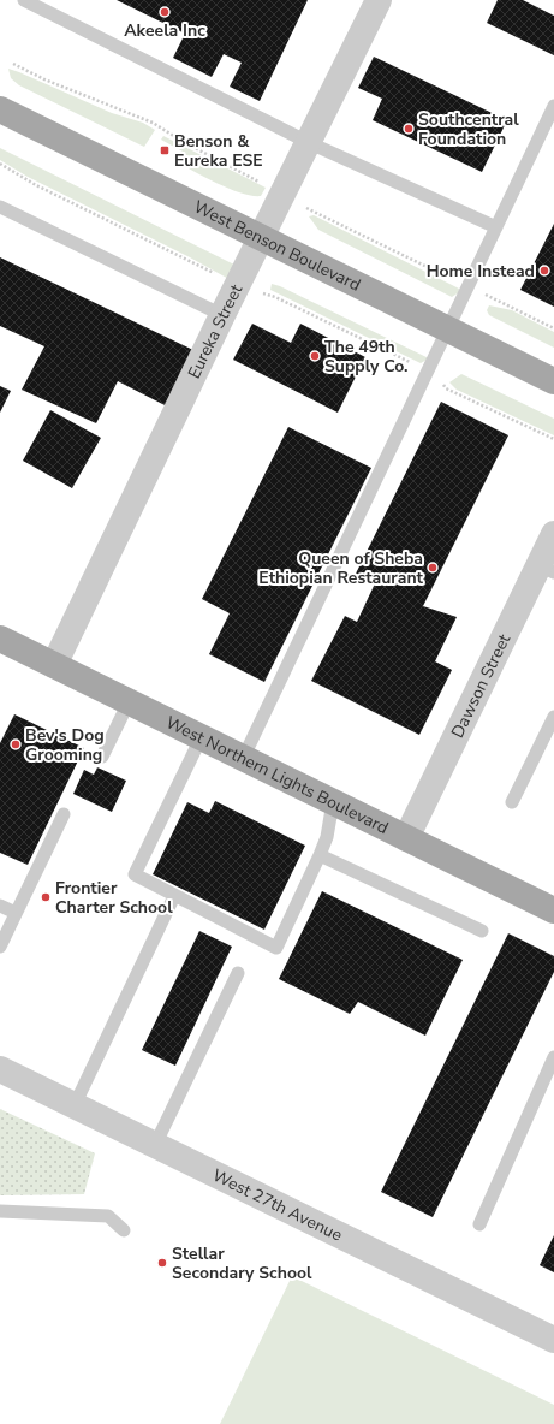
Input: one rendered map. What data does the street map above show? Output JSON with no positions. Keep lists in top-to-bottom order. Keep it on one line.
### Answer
{"streets":{"main road":["West Benson Boulevard","West Northern Lights Boulevard"],"street":["Eureka Street","Dawson Street","West 27th Avenue"]},"crossings":[["West Benson Boulevard","Eureka Street"],["Eureka Street","West Northern Lights Boulevard"],["Dawson Street","West Northern Lights Boulevard"]],"places":{"other":["Akeela Inc","Southcentral Foundation","Home Instead","The 49th Supply Co.","Queen of Sheba Ethiopian Restaurant","Bev's Dog Grooming","Frontier Charter School","Stellar Secondary School"],"transit":["Benson & Eureka ESE"]}}
